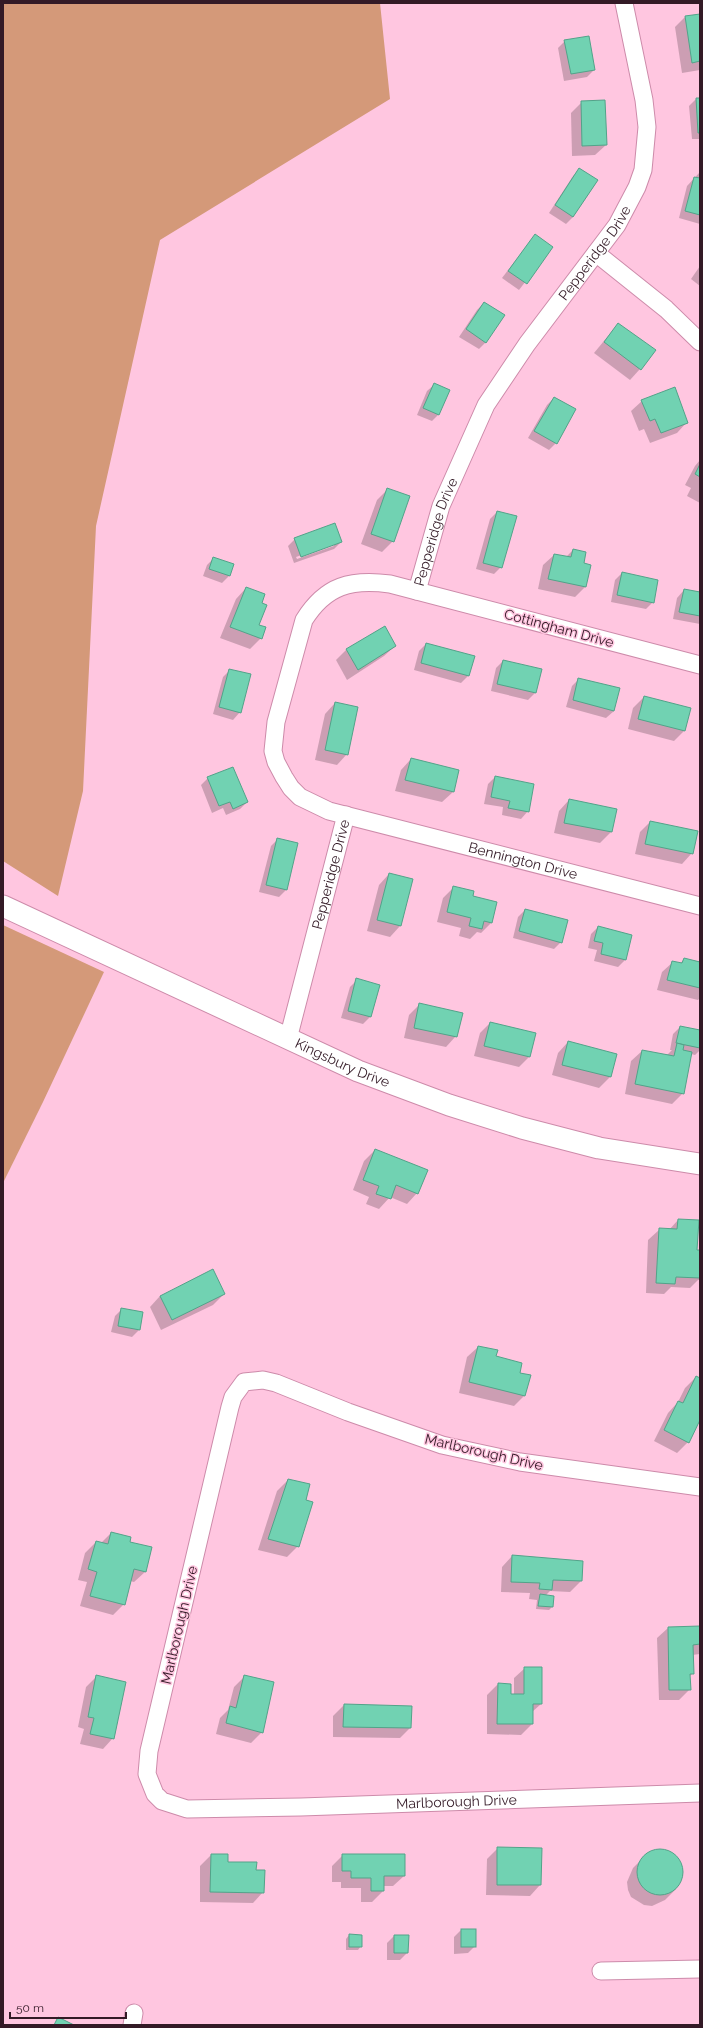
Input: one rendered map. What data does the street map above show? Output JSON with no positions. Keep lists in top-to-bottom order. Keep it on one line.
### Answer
{"streets":{"street":["Pepperidge Drive","Cottingham Drive","Bennington Drive","Kingsbury Drive","Marlborough Drive"]},"crossings":[["Pepperidge Drive","Cottingham Drive"],["Pepperidge Drive","Bennington Drive"],["Pepperidge Drive","Kingsbury Drive"]],"scale_bar":"50 m"}
